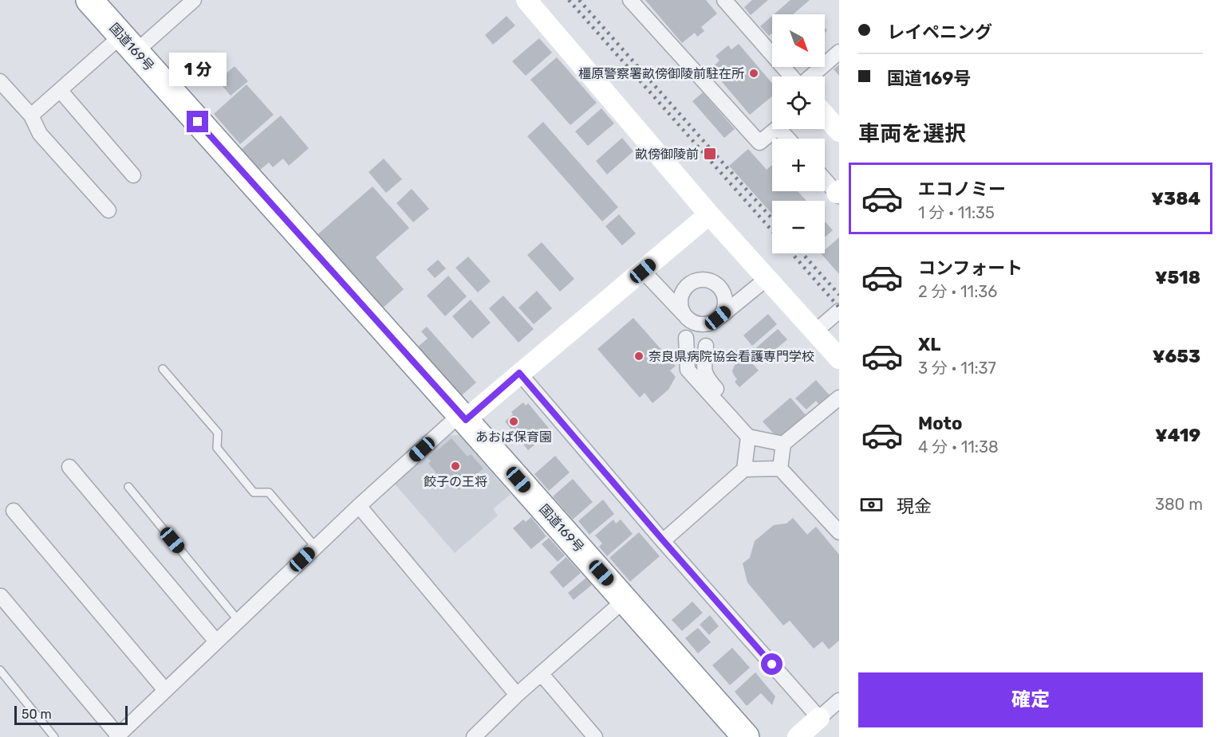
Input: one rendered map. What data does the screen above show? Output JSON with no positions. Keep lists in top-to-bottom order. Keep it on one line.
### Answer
{"streets":{"highway":["国道169号"]},"places":{"other":["橿原警察署畝傍御陵前駐在所","奈良県病院協会看護専門学校","あおば保育園","餃子の王将"],"transit":["畝傍御陵前"]},"scale_bar":"50 m","north":"bottom right","page":{"banner":["レイペニング","国道169号"],"map_buttons":["+","−"],"bubble":"1 分","heading":"車両を選択","list":[{"name":"エコノミー","note":"1 分 · 11:35","value":"¥384"},{"name":"コンフォート","note":"2 分 · 11:36","value":"¥518"},{"name":"XL","note":"3 分 · 11:37","value":"¥653"},{"name":"Moto","note":"4 分 · 11:38","value":"¥419"}],"pay":["現金","380 m"],"buttons":"確定","scale":"50 m"}}
